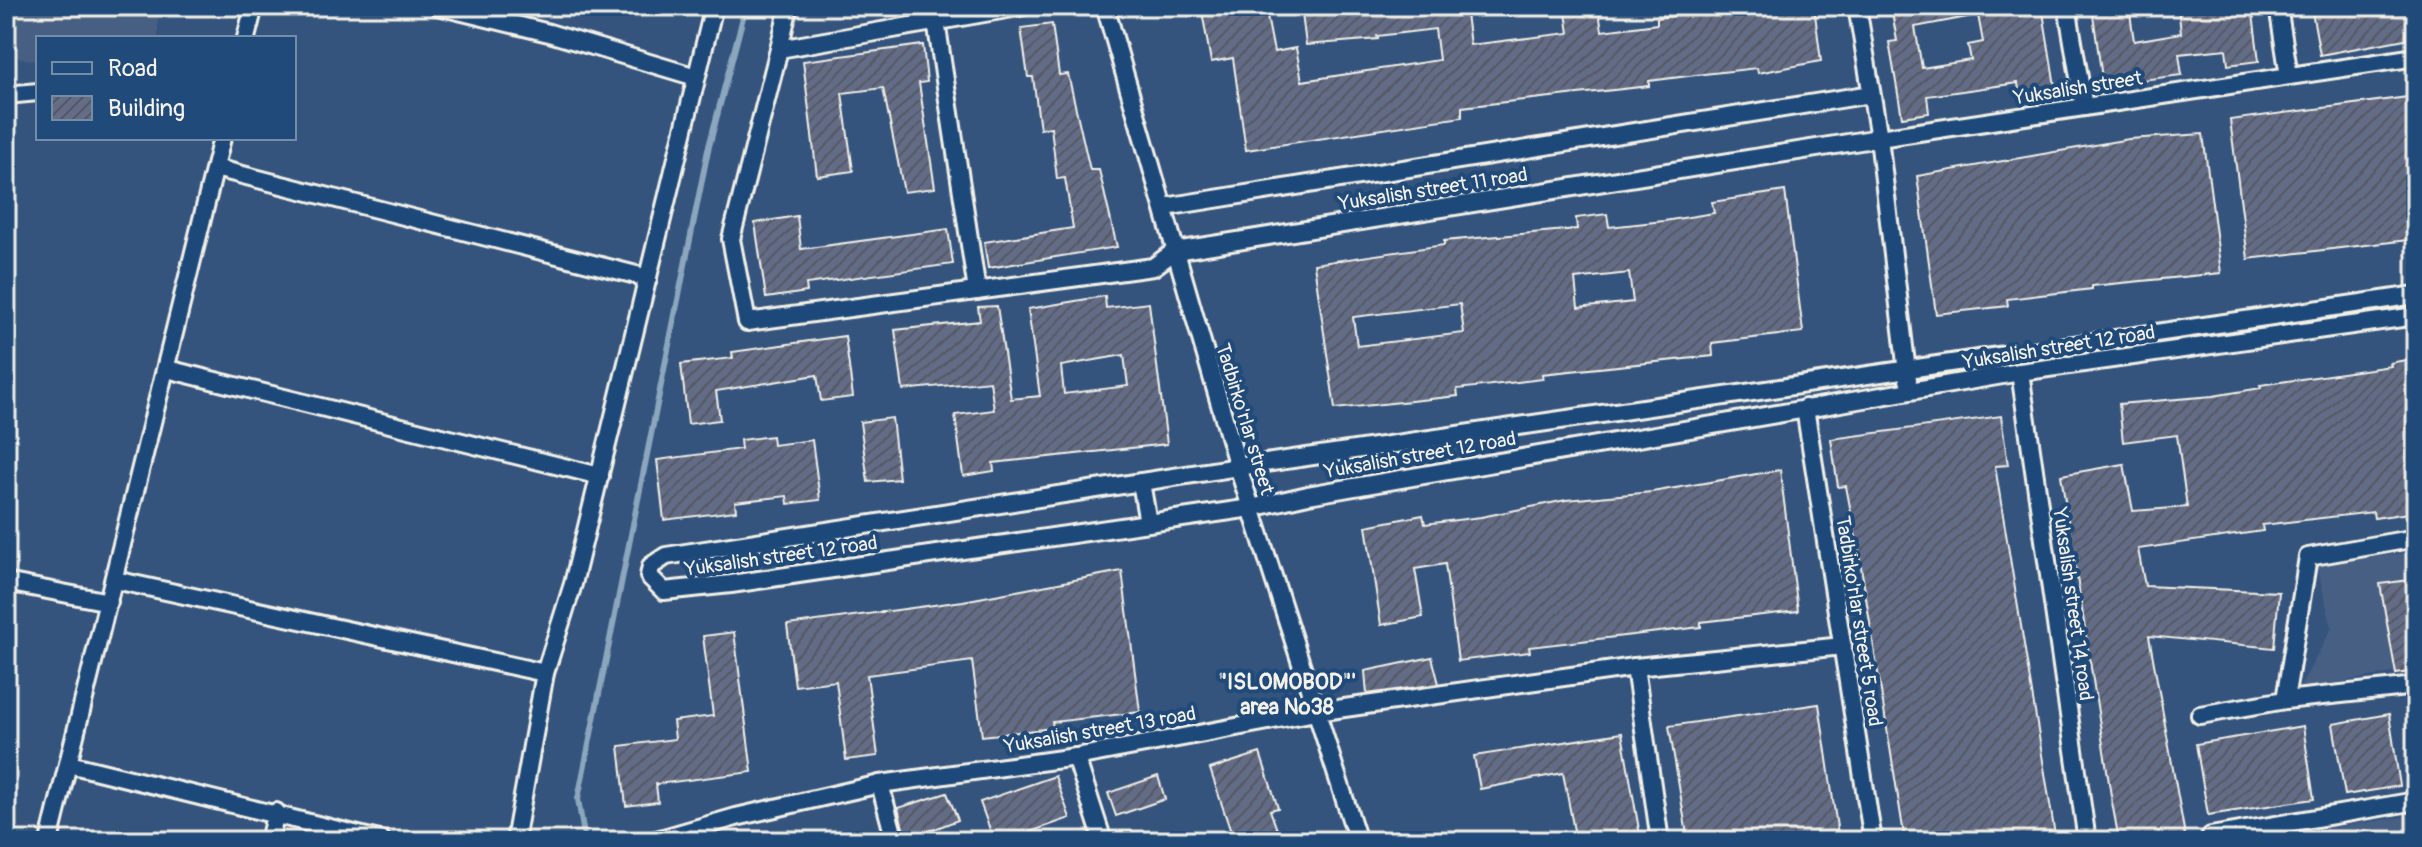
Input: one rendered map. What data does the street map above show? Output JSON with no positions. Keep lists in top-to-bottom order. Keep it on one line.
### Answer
{"streets":{"street":["Yuksalish street","Yuksalish street 11 road","Yuksalish street 12 road","Tadbirko'rlar street","Yuksalish street 14 road","Tadbirko'rlar street 5 road","Yuksalish street 13 road"]},"crossings":[["Yuksalish street","Yuksalish street 11 road"],["Yuksalish street 11 road","Tadbirko'rlar street"],["Yuksalish street 12 road","Tadbirko'rlar street"],["Yuksalish street 12 road","Yuksalish street 14 road"],["Yuksalish street 12 road","Tadbirko'rlar street 5 road"],["Tadbirko'rlar street","Yuksalish street 13 road"],["Tadbirko'rlar street 5 road","Yuksalish street 13 road"]],"districts":["\"ISLOMOBOD\"' area №38"],"legend":["Road","Building"]}
